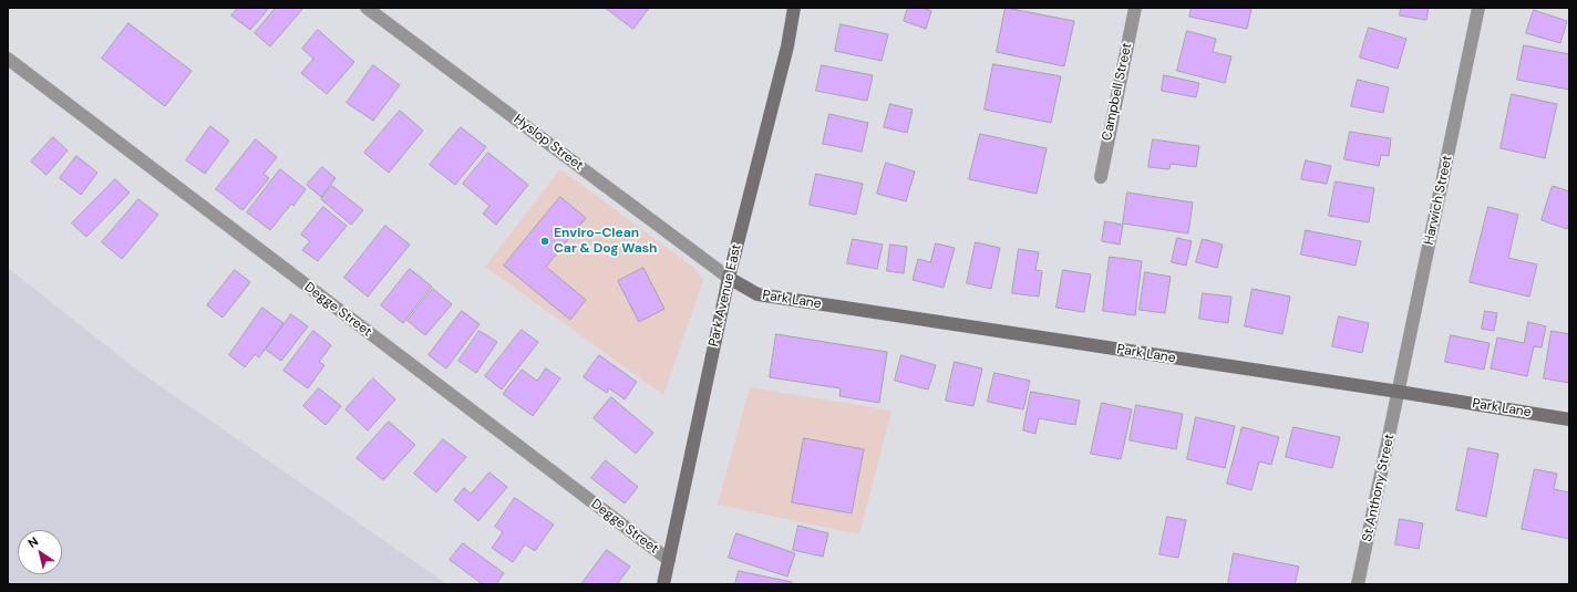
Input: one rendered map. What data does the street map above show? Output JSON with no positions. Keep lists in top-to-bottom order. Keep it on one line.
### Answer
{"streets":{"street":["Campbell Street","Hyslop Street","Harwich Street","Park Avenue East","Park Lane","Degge Street","St Anthony Street"]},"crossings":[["Hyslop Street","Park Avenue East"],["Hyslop Street","Park Lane"],["Harwich Street","Park Lane"],["Harwich Street","St Anthony Street"],["Park Avenue East","Park Lane"],["Park Avenue East","Degge Street"],["Park Lane","St Anthony Street"]],"places":["Enviro-Clean Car & Dog Wash"],"north":"top left"}
